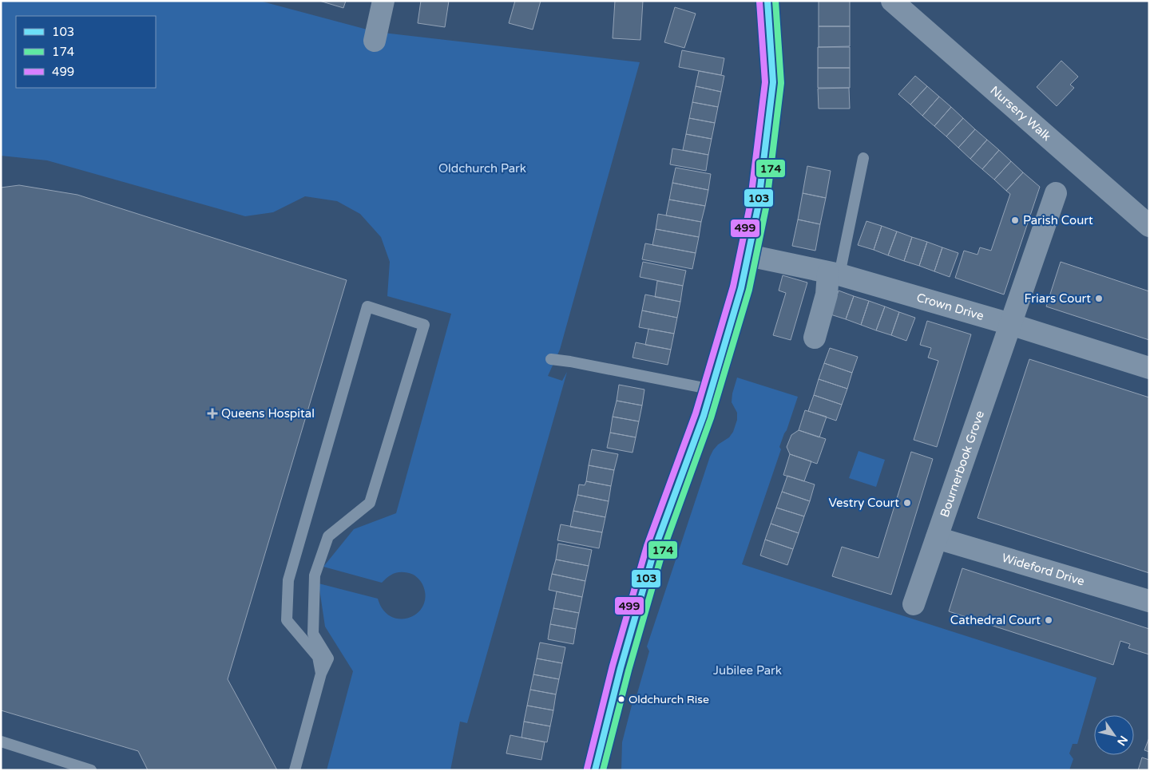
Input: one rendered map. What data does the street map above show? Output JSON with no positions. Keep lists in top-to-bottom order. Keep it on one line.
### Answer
{"streets":{"street":["Nursery Walk","Crown Drive","Bournerbook Grove","Wideford Drive"]},"crossings":[["Crown Drive","Bournerbook Grove"],["Bournerbook Grove","Wideford Drive"]],"parks":["Oldchurch Park","Jubilee Park"],"places":{"other":["Parish Court","Friars Court","Vestry Court","Cathedral Court","Oldchurch Rise"],"health":["Queens Hospital"]},"lines":["transit line 103","transit line 174","transit line 499"],"legend":["103","174","499"],"north":"bottom right"}
